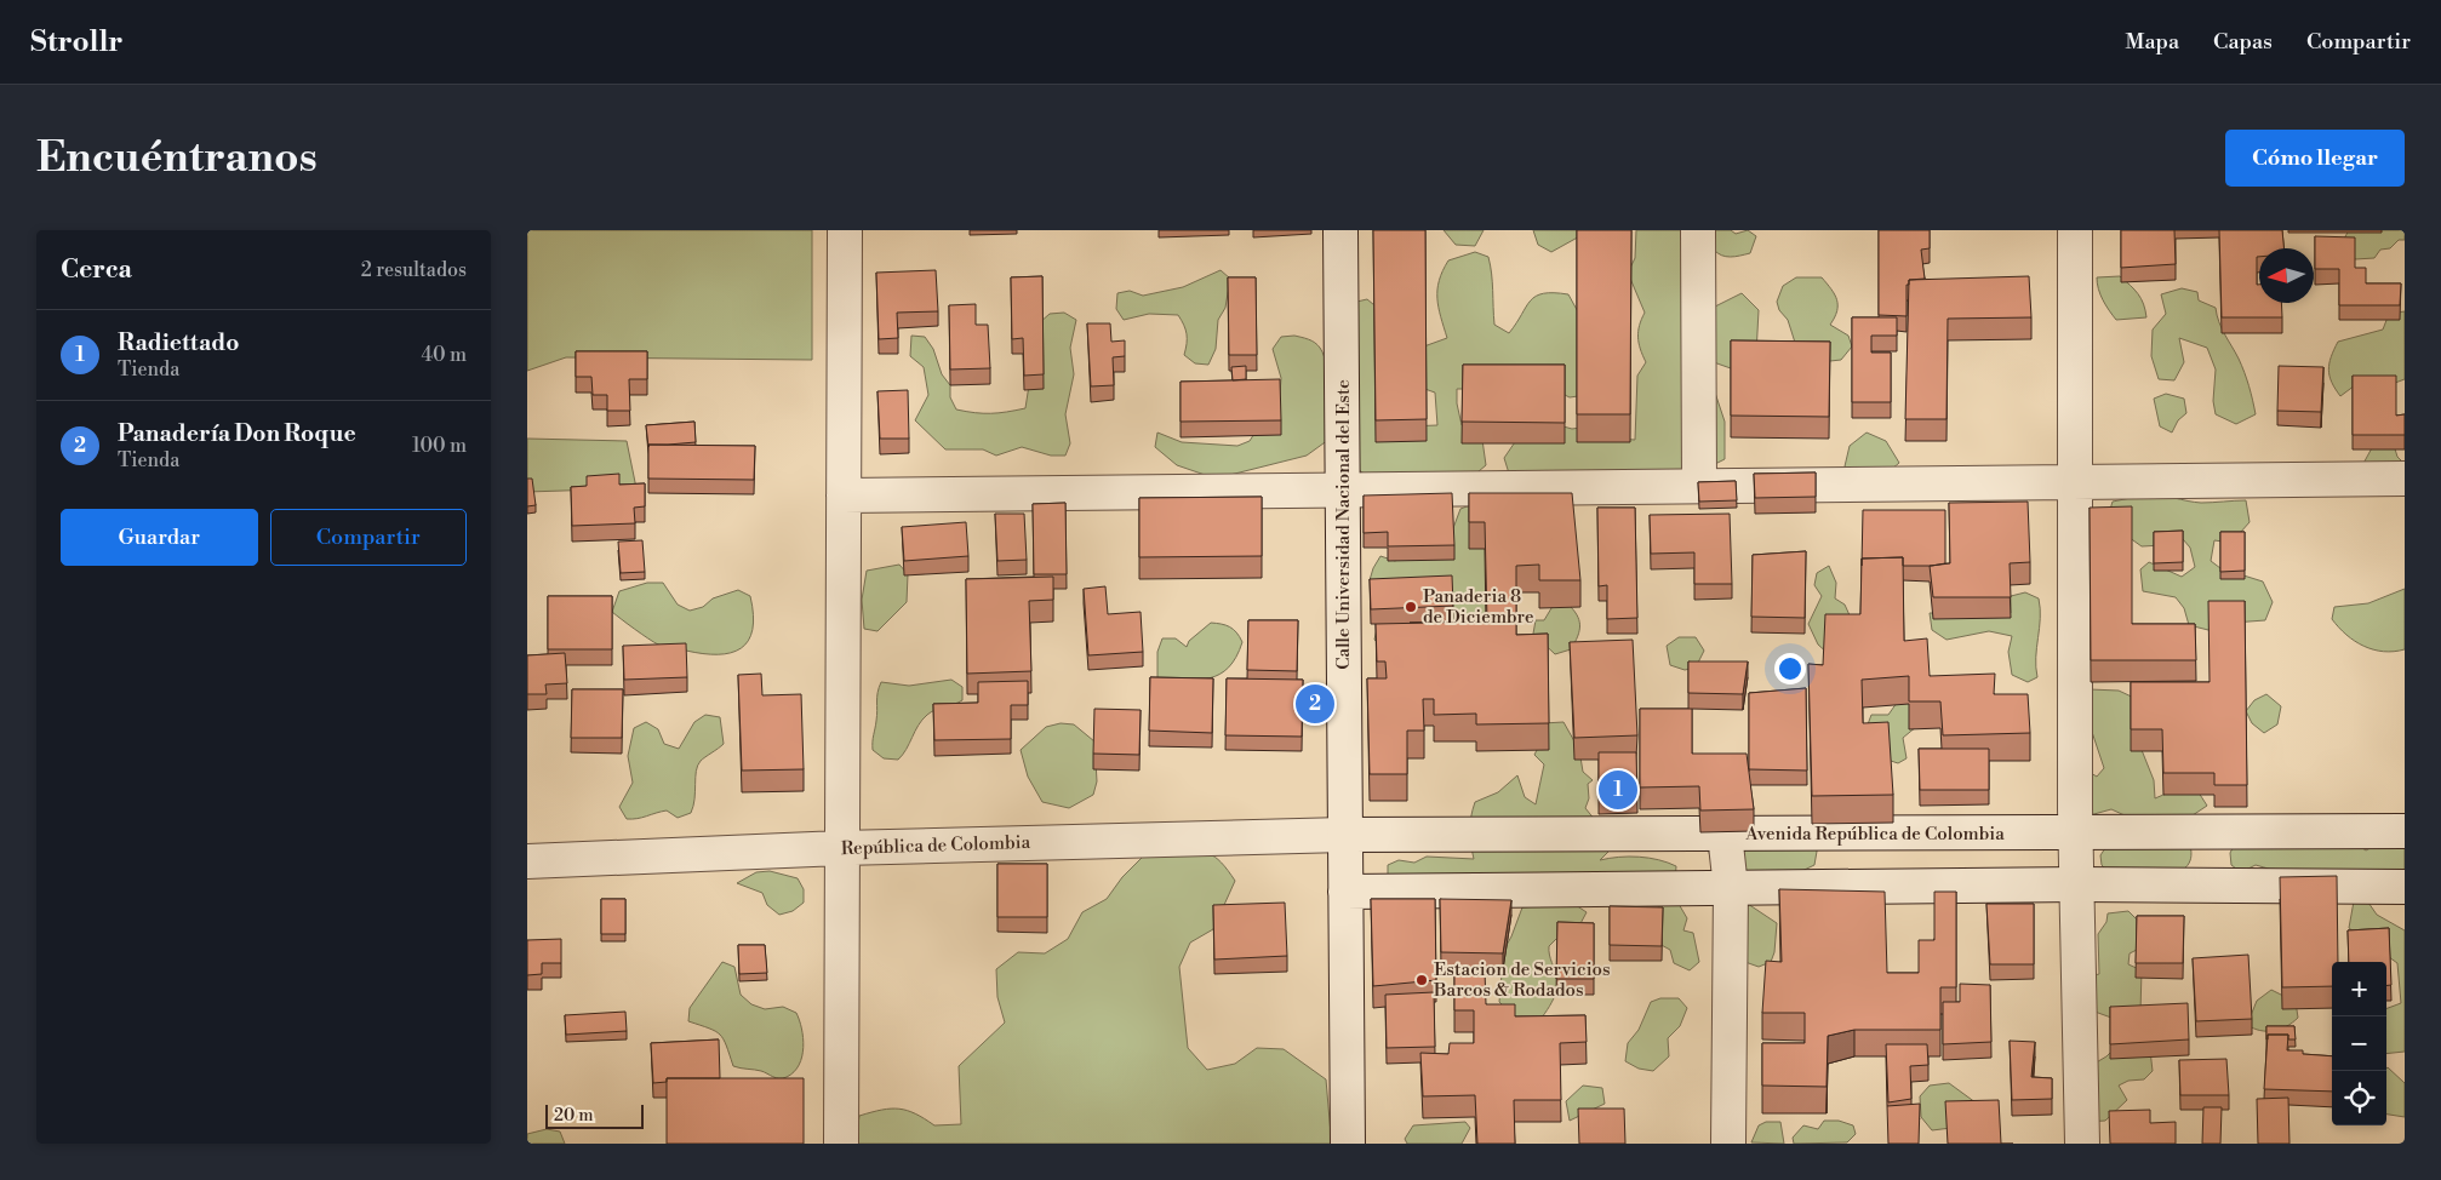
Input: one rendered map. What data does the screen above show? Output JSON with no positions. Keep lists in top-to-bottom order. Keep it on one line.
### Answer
{"streets":{"street":["Calle Universidad Nacional del Este","Avenida República de Colombia","República de Colombia"]},"crossings":[["Calle Universidad Nacional del Este","Avenida República de Colombia"],["Calle Universidad Nacional del Este","República de Colombia"],["Avenida República de Colombia","República de Colombia"]],"places":["Panaderia 8 de Diciembre","Estacion de Servicios Barcos & Rodados"],"scale_bar":"20 m","north":"left","page":{"header":"Strollr","nav":["Mapa","Capas","Compartir"],"buttons":["Cómo llegar",["Guardar","Compartir"]],"title":"Encuéntranos","heading":["Cerca","2 resultados"],"list":[{"mark":"1","name":"Radiettado","note":"Tienda","value":"40 m"},{"mark":"2","name":"Panadería Don Roque","note":"Tienda","value":"100 m"}],"pins":["2","1"],"map_buttons":["+","−"],"scale":"20 m"}}
